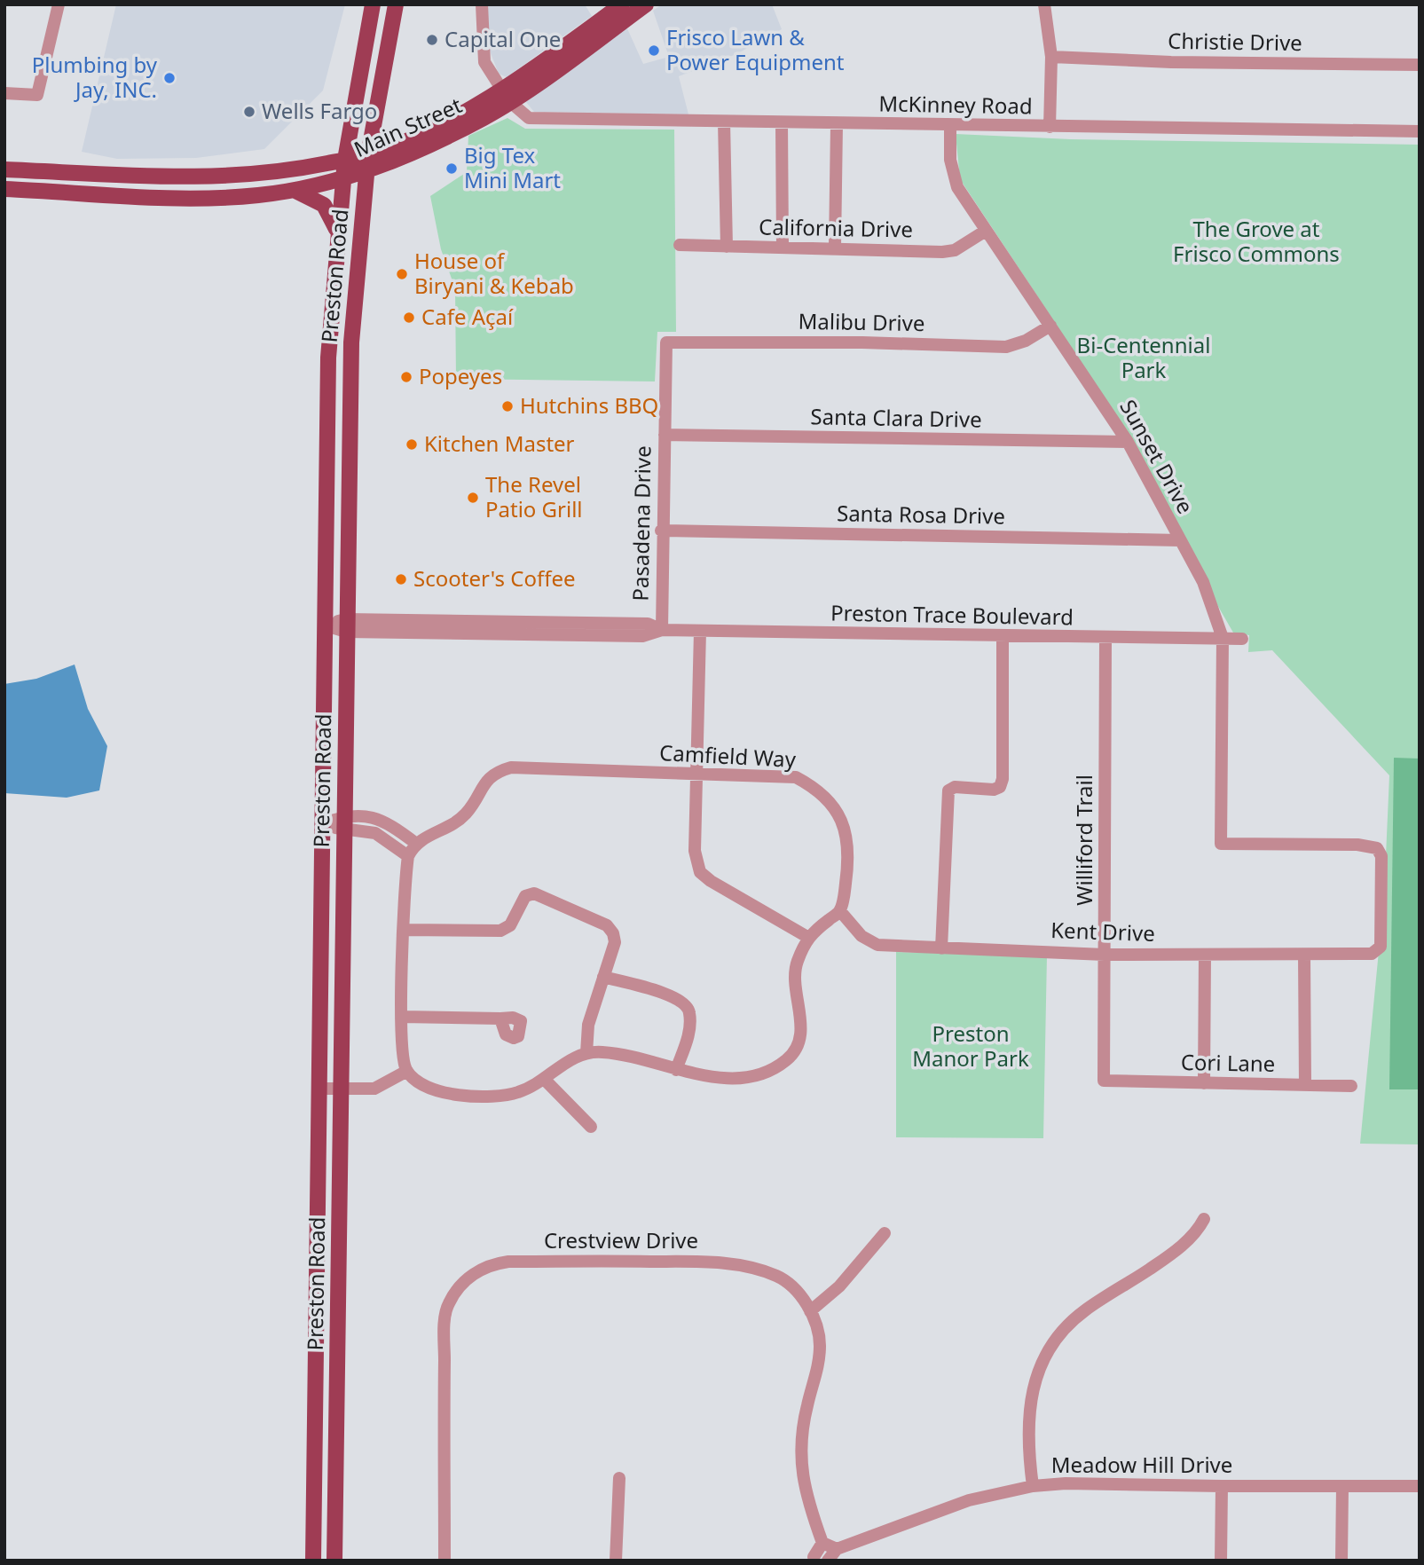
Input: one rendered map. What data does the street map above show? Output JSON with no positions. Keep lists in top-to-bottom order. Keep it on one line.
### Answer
{"streets":{"main road":["Main Street","Preston Road"],"street":["Christie Drive","McKinney Road","California Drive","Malibu Drive","Santa Clara Drive","Sunset Drive","Santa Rosa Drive","Pasadena Drive","Preston Trace Boulevard","Camfield Way","Williford Trail","Kent Drive","Cori Lane","Crestview Drive","Meadow Hill Drive"]},"crossings":[["McKinney Road","Main Street"],["McKinney Road","Sunset Drive"],["Main Street","Preston Road"],["California Drive","Sunset Drive"],["Preston Road","Preston Trace Boulevard"],["Malibu Drive","Sunset Drive"],["Malibu Drive","Pasadena Drive"],["Santa Clara Drive","Sunset Drive"],["Santa Clara Drive","Pasadena Drive"],["Sunset Drive","Santa Rosa Drive"],["Sunset Drive","Preston Trace Boulevard"],["Sunset Drive","Kent Drive"],["Santa Rosa Drive","Pasadena Drive"],["Pasadena Drive","Preston Trace Boulevard"],["Preston Trace Boulevard","Williford Trail"],["Camfield Way","Kent Drive"],["Williford Trail","Kent Drive"],["Williford Trail","Cori Lane"]],"parks":["The Grove at Frisco Commons","Bi-Centennial Park","Preston Manor Park"],"places":["Capital One","Frisco Lawn & Power Equipment","Plumbing by Jay, INC.","Wells Fargo","Big Tex Mini Mart","House of Biryani & Kebab","Cafe Açaí","Popeyes","Hutchins BBQ","Kitchen Master","The Revel Patio Grill","Scooter's Coffee"]}
